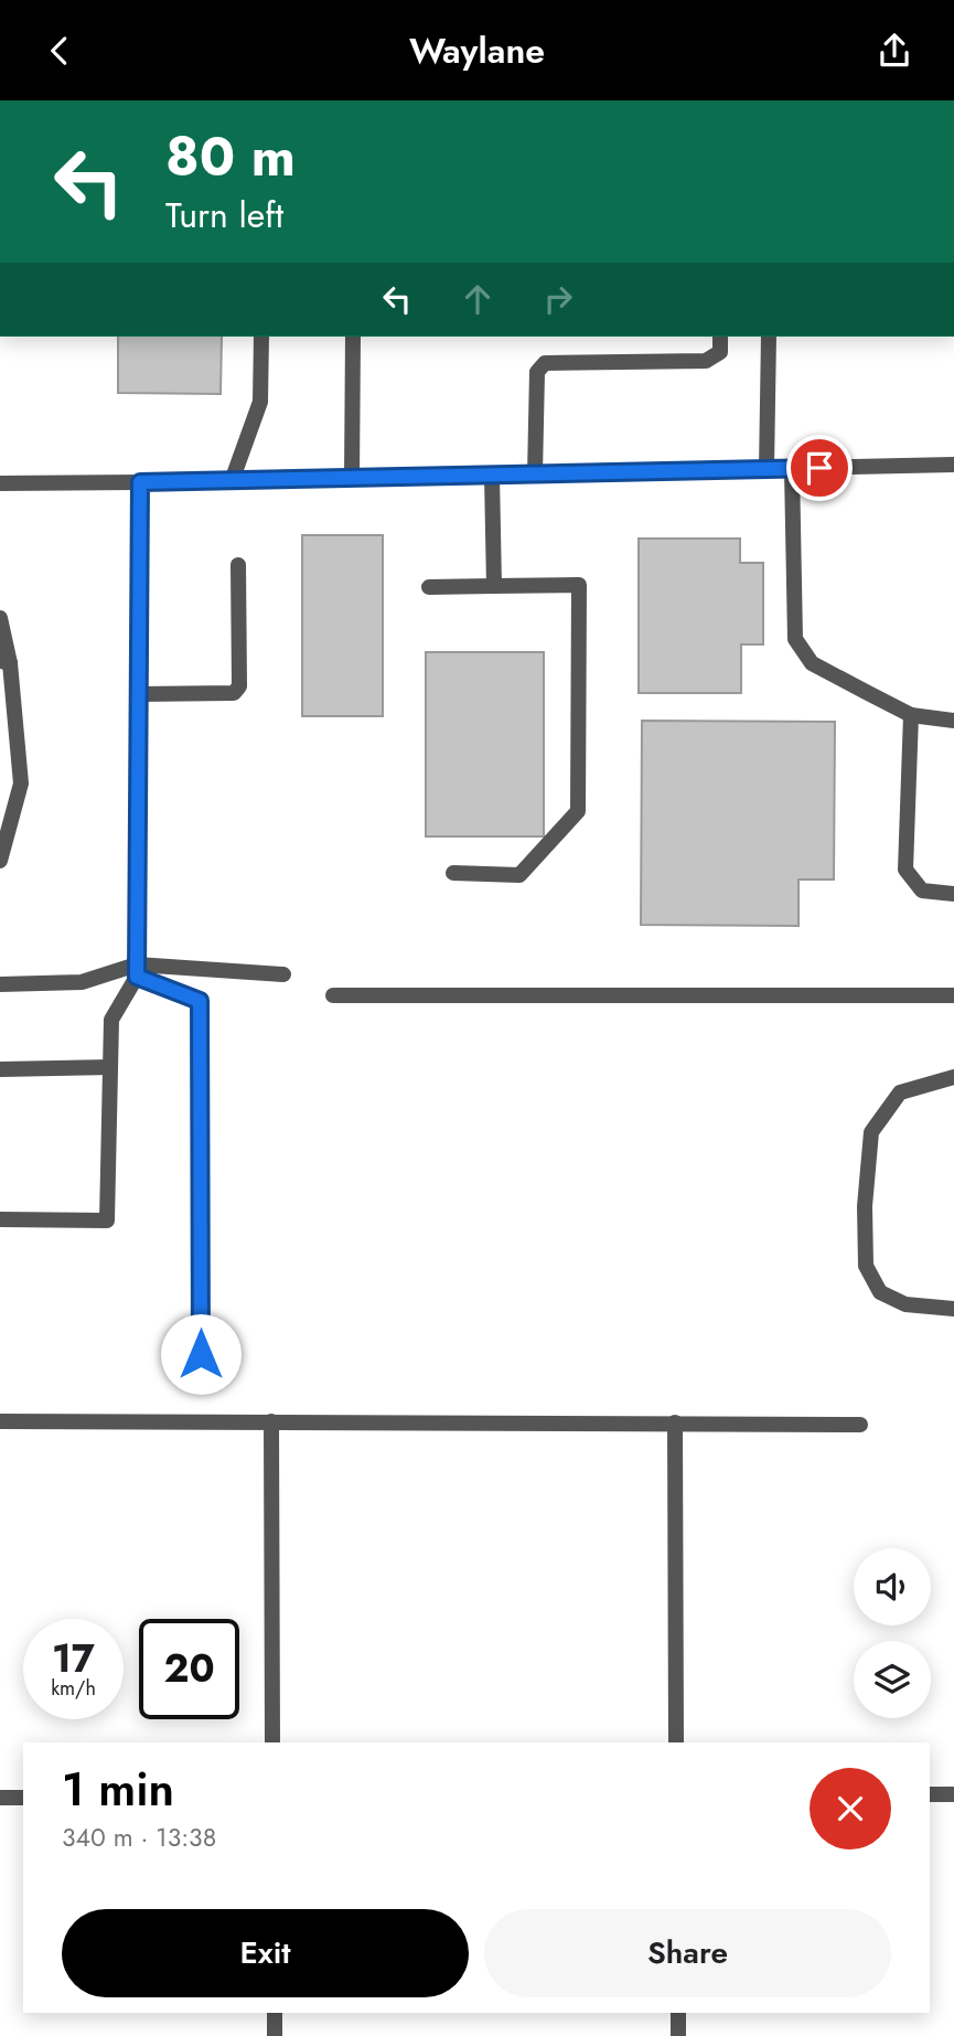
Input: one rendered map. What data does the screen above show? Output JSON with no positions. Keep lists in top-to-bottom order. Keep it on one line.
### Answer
{"page":{"header":"Waylane","turn":["80 m","Turn left"],"speed":"17 km/h","limit":"20","heading":["1 min","340 m · 13:38"],"buttons":["Exit","Share"]}}
